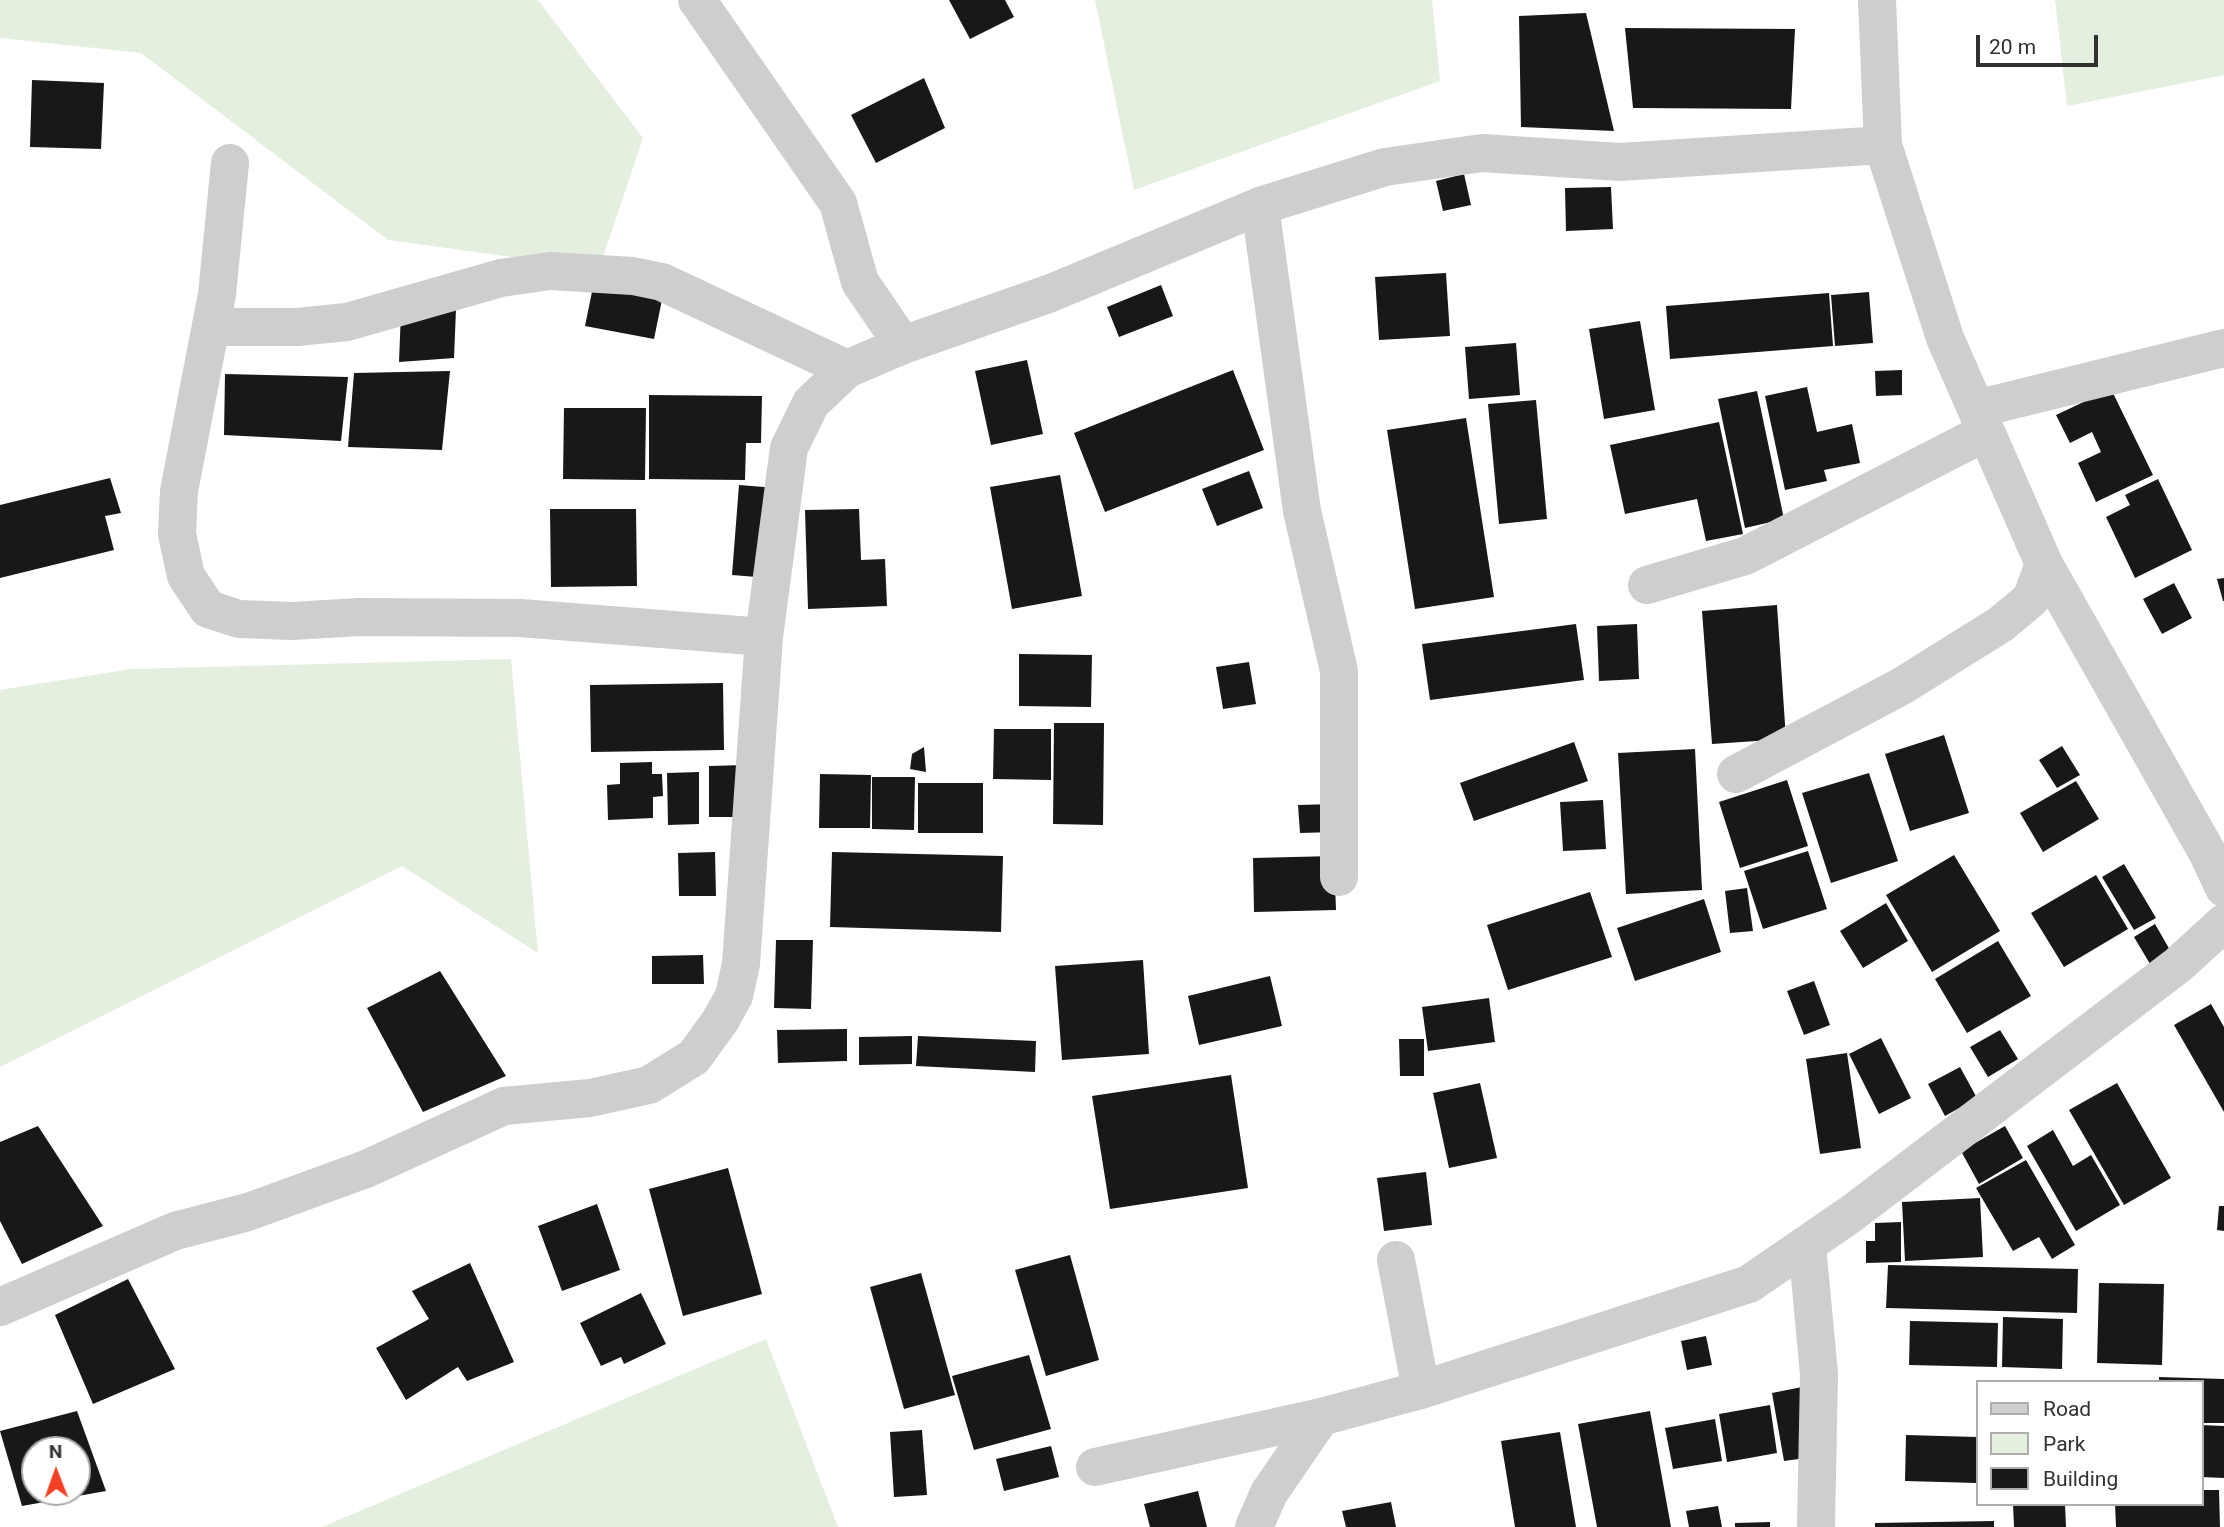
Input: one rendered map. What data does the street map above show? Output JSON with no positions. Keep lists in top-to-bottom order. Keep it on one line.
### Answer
{"legend":["Road","Park","Building"],"scale_bar":"20 m","north":"top"}
